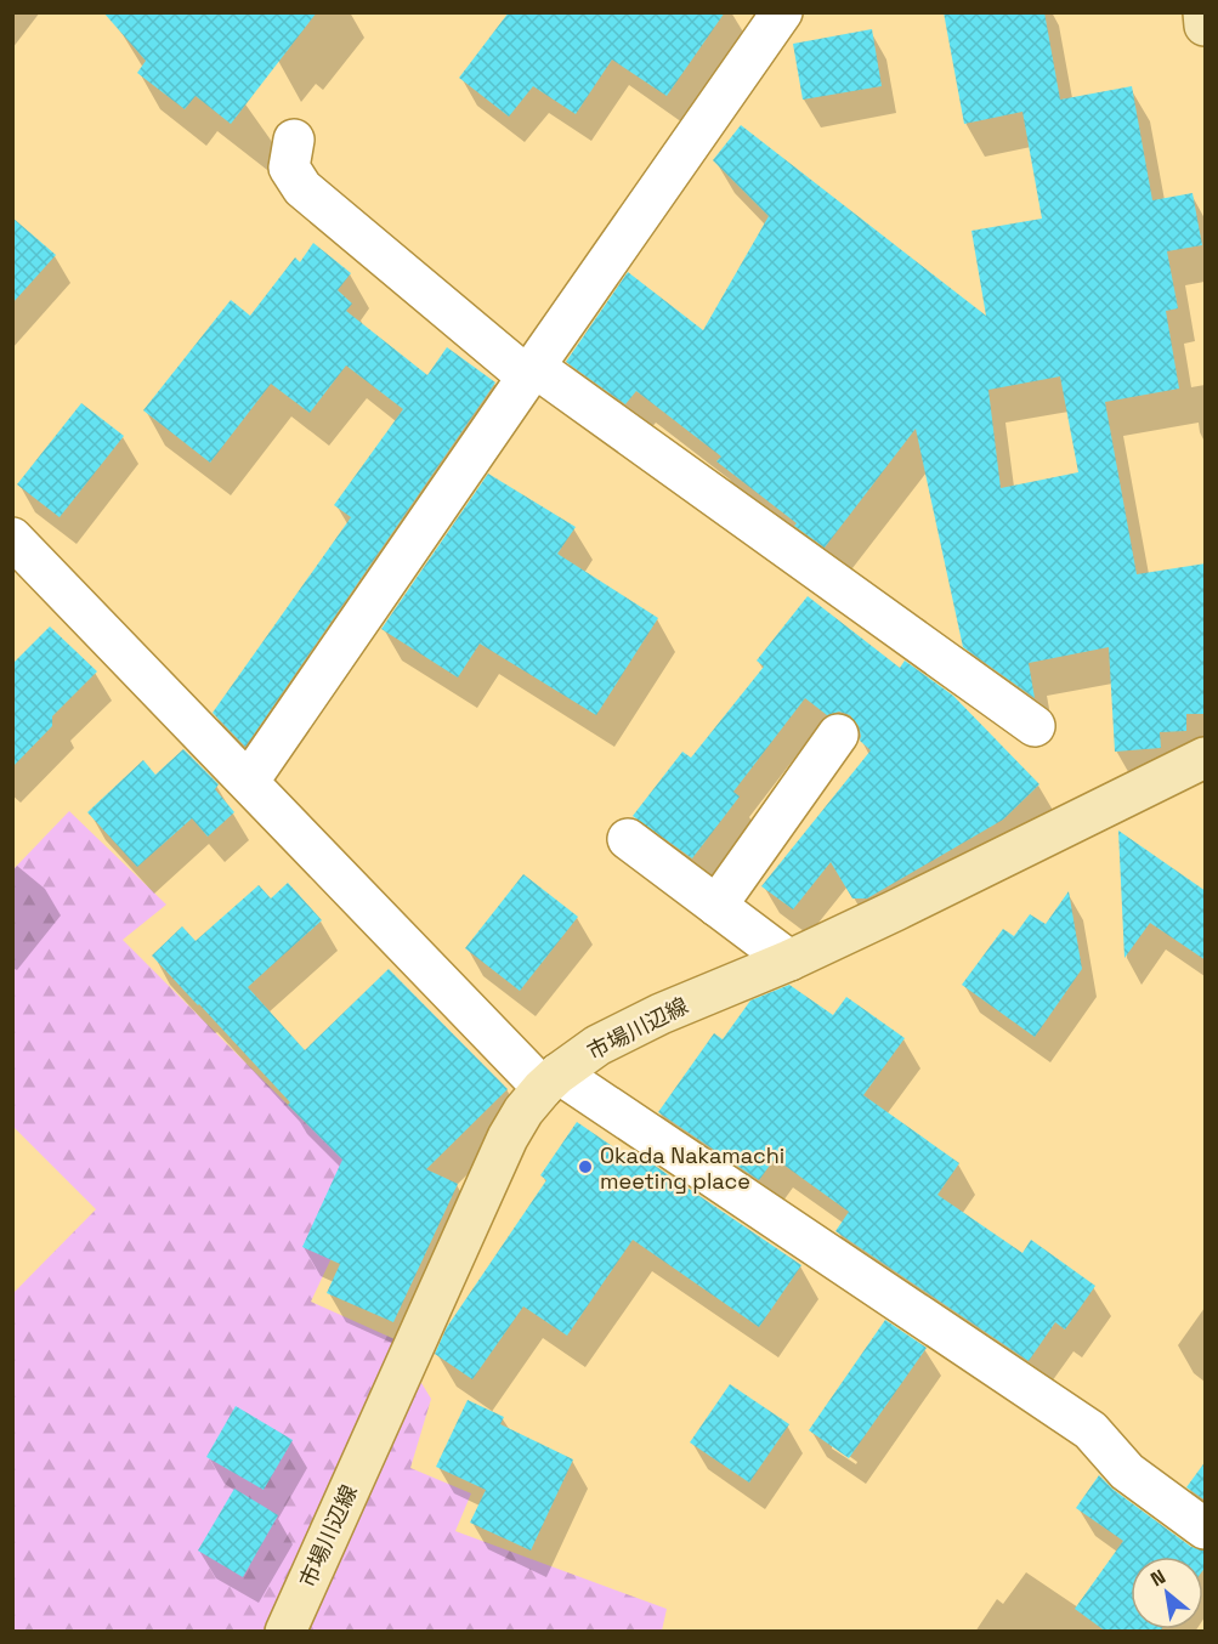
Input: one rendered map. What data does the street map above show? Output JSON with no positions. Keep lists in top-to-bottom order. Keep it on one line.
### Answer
{"streets":{"main road":["市場川辺線"]},"places":["Okada Nakamachi meeting place"],"north":"top left"}
